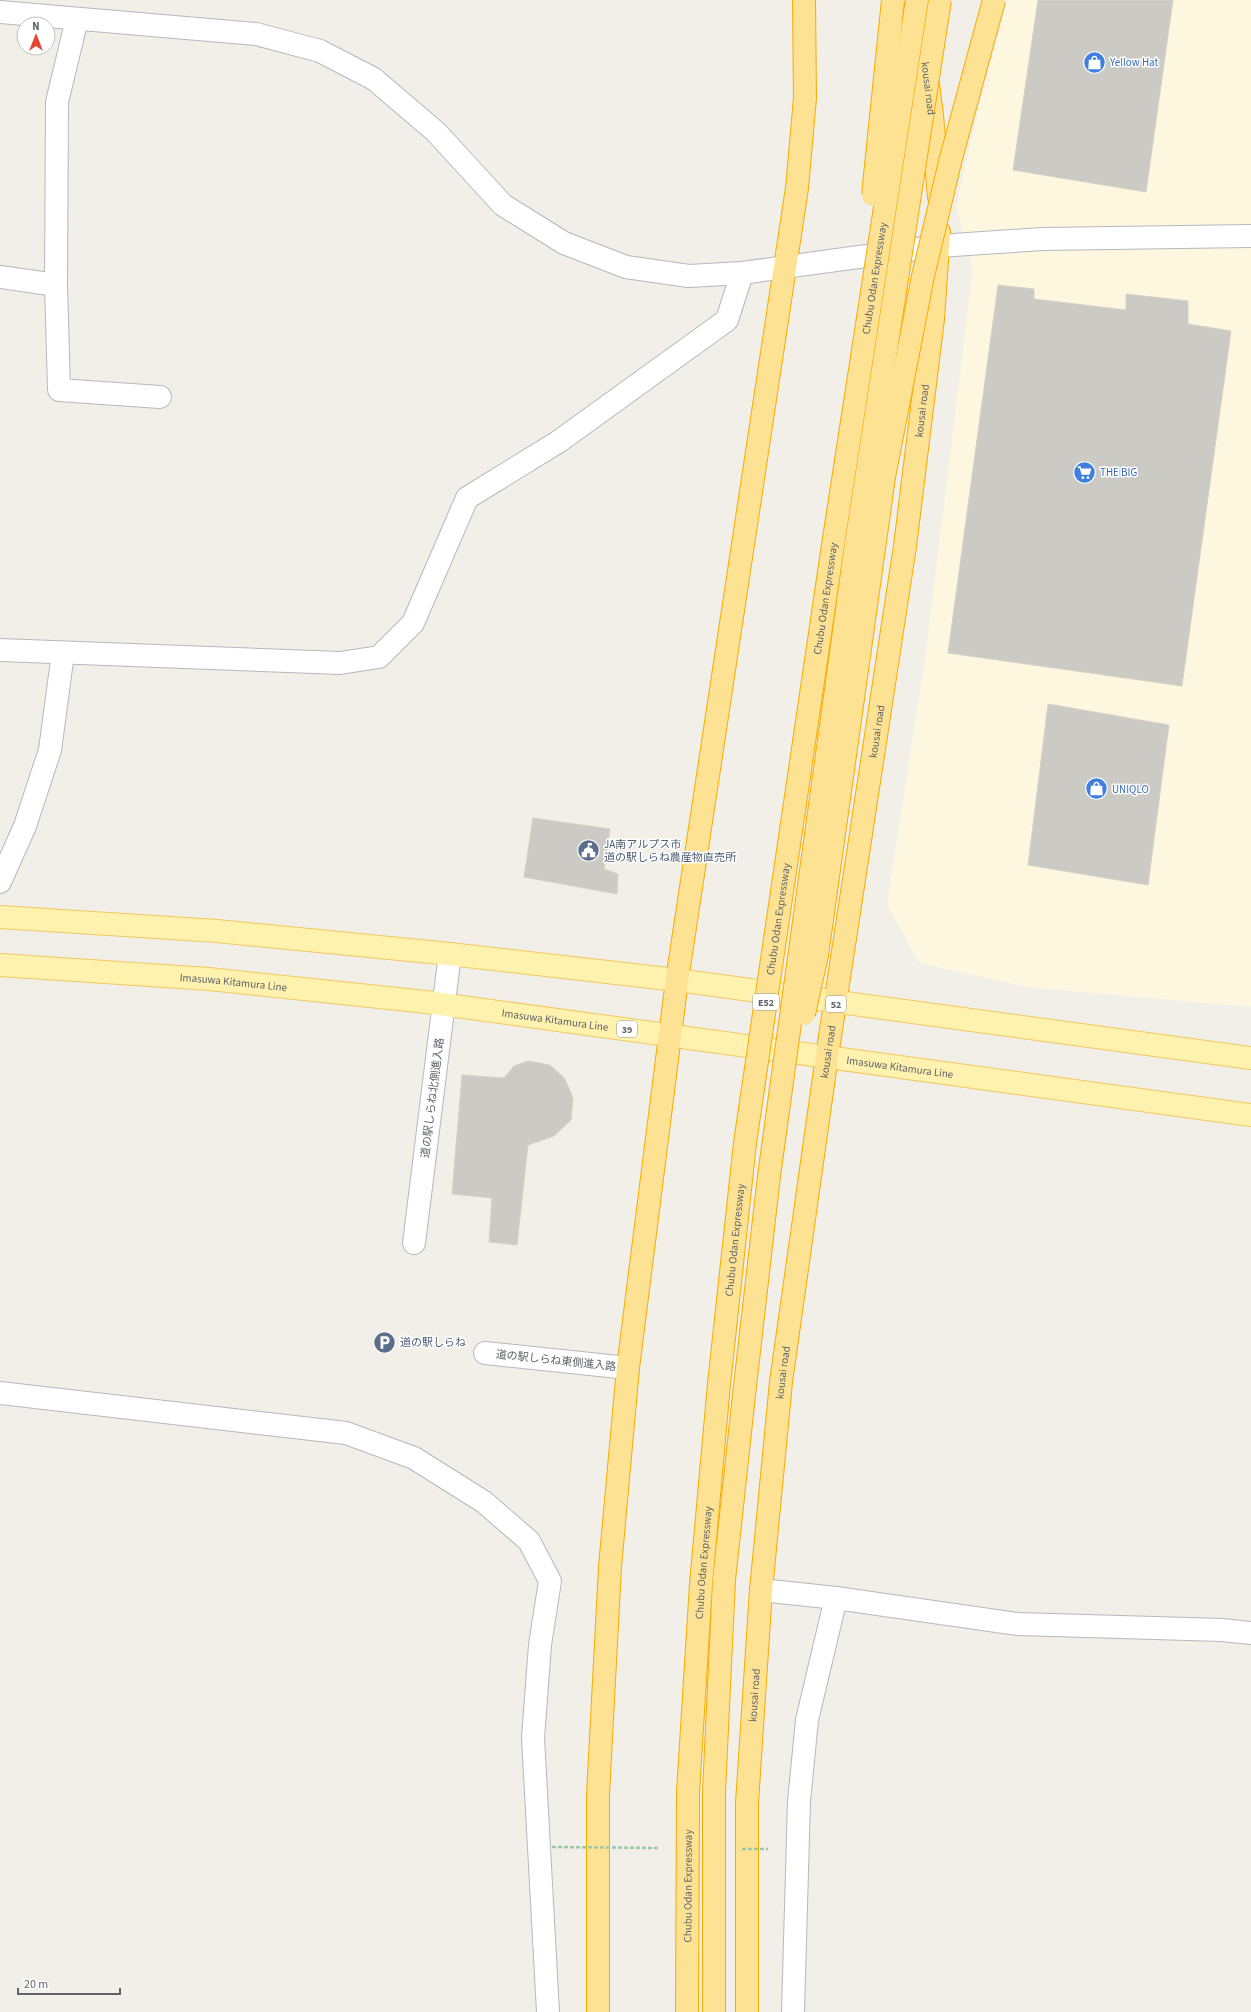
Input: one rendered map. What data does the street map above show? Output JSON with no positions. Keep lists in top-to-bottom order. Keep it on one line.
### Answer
{"streets":{"highway":["kousai road","Chubu Odan Expressway","E52","52"],"main road":["Imasuwa Kitamura Line","39"],"street":["道の駅しらね北側進入路","道の駅しらね東側進入路"]},"crossings":[["kousai road","Chubu Odan Expressway"],["kousai road","Imasuwa Kitamura Line"],["Imasuwa Kitamura Line","道の駅しらね北側進入路"]],"places":{"shop":["Yellow Hat","UNIQLO"],"supermarket":["THE BIG"],"public building":["JA南アルプス市 道の駅しらね農産物直売所"],"parking":["道の駅しらね"]},"scale_bar":"20 m","north":"top"}
